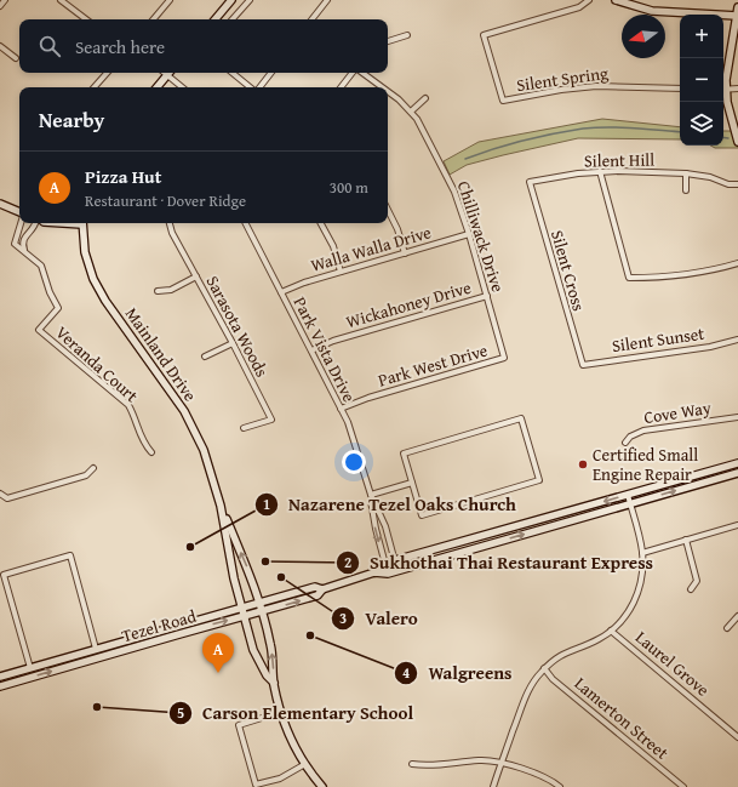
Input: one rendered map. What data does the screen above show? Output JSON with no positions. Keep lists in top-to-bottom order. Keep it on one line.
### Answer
{"streets":{"main road":["Mainland Drive","Tezel Road"],"street":["Silent Spring","Silent Hill","Chilliwack Drive","Walla Walla Drive","Silent Cross","Wickahoney Drive","Sarasota Woods","Silent Sunset","Park Vista Drive","Veranda Court","Park West Drive","Cove Way","Laurel Grove","Lamerton Street"]},"crossings":[["Silent Hill","Silent Cross"],["Chilliwack Drive","Walla Walla Drive"],["Chilliwack Drive","Wickahoney Drive"],["Chilliwack Drive","Park West Drive"],["Walla Walla Drive","Park Vista Drive"],["Silent Cross","Silent Sunset"],["Wickahoney Drive","Park Vista Drive"],["Park Vista Drive","Park West Drive"],["Park Vista Drive","Tezel Road"],["Mainland Drive","Tezel Road"]],"places":["Certified Small Engine Repair","Nazarene Tezel Oaks Church","Sukhothai Thai Restaurant Express","Valero","Walgreens","Carson Elementary School"],"north":"left","page":{"map_buttons":["+","−"],"search":"Search here","heading":"Nearby","list":[{"mark":"A","name":"Pizza Hut","note":"Restaurant · Dover Ridge","value":"300 m"}],"pins":"A"}}
